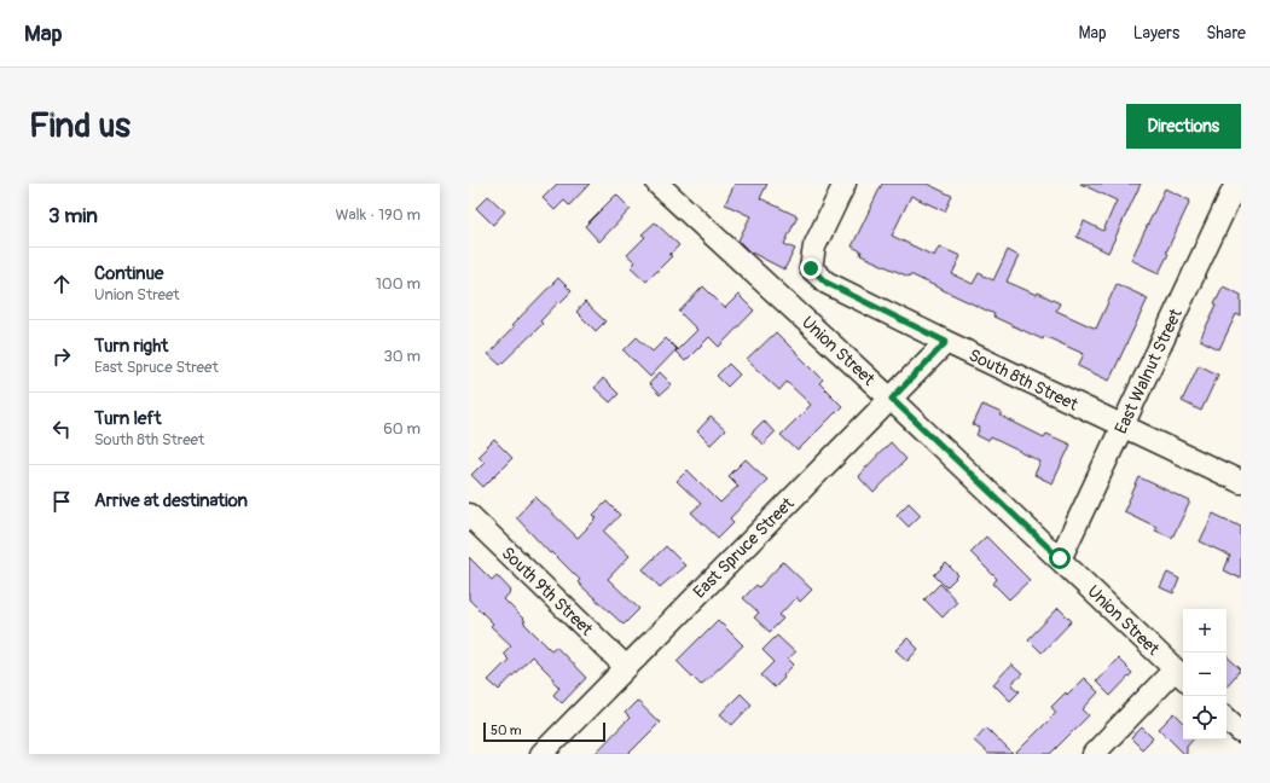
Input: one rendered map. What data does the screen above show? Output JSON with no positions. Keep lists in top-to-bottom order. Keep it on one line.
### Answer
{"streets":{"street":["Union Street","East Walnut Street","South 8th Street","East Spruce Street","South 9th Street"]},"crossings":[["Union Street","East Walnut Street"],["Union Street","East Spruce Street"],["East Walnut Street","South 8th Street"],["South 8th Street","East Spruce Street"],["East Spruce Street","South 9th Street"]],"scale_bar":"50 m","page":{"header":"Map","nav":["Map","Layers","Share"],"buttons":"Directions","title":"Find us","heading":["3 min","Walk · 190 m"],"list":[["Continue","Union Street","100 m"],["Turn right","East Spruce Street","30 m"],["Turn left","South 8th Street","60 m"],"Arrive at destination"],"map_buttons":["+","−"],"scale":"50 m"}}
